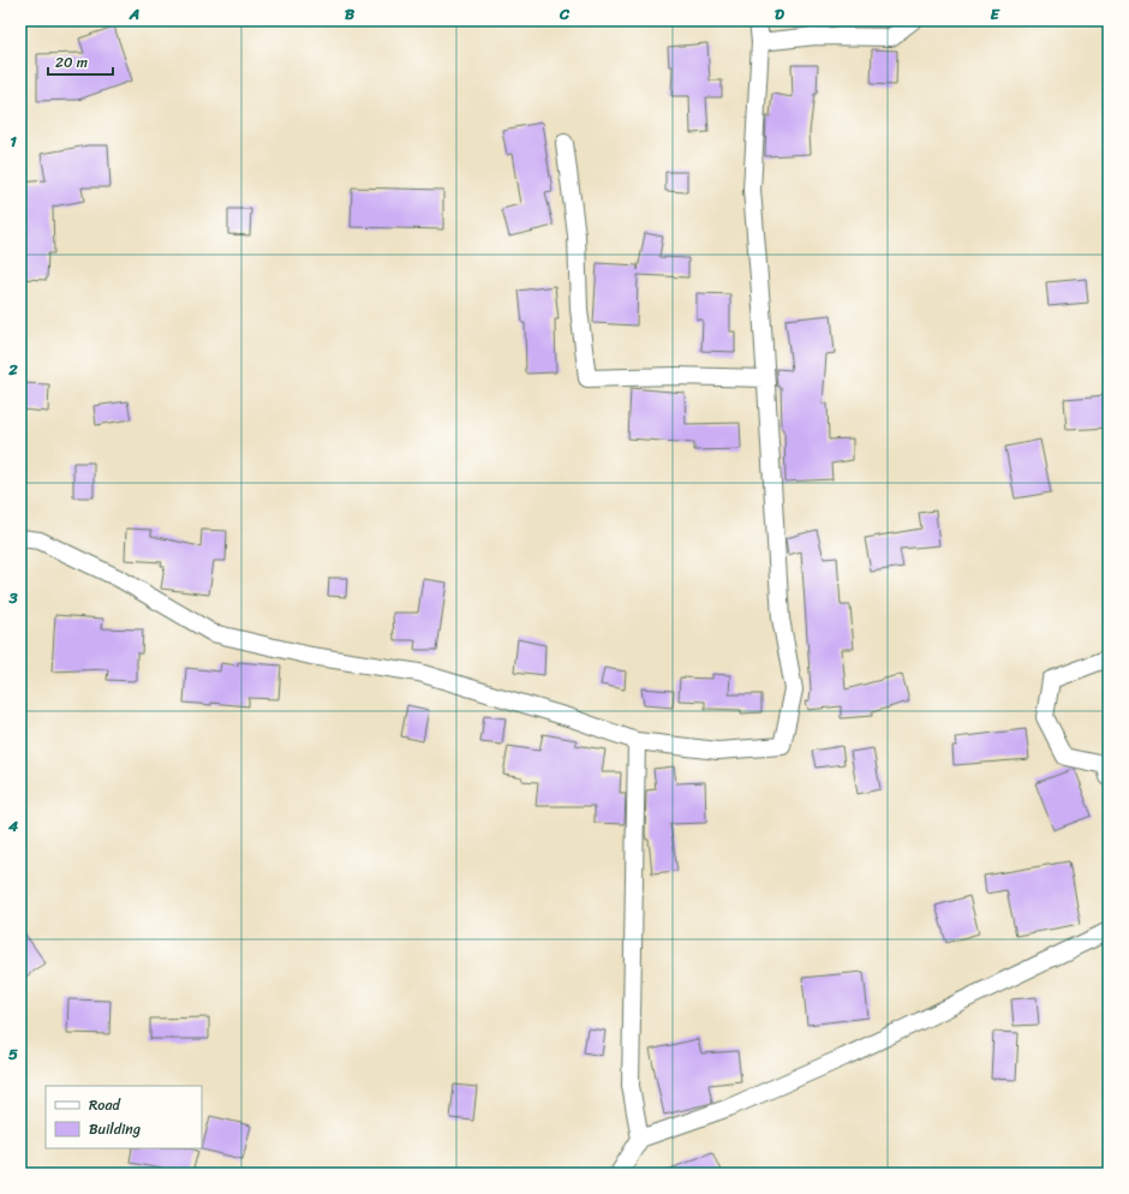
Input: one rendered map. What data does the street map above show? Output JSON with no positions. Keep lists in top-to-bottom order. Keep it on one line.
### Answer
{"legend":["Road","Building"],"scale_bar":"20 m","grid":{"columns":["A","B","C","D","E"],"rows":["1","2","3","4","5"]}}
